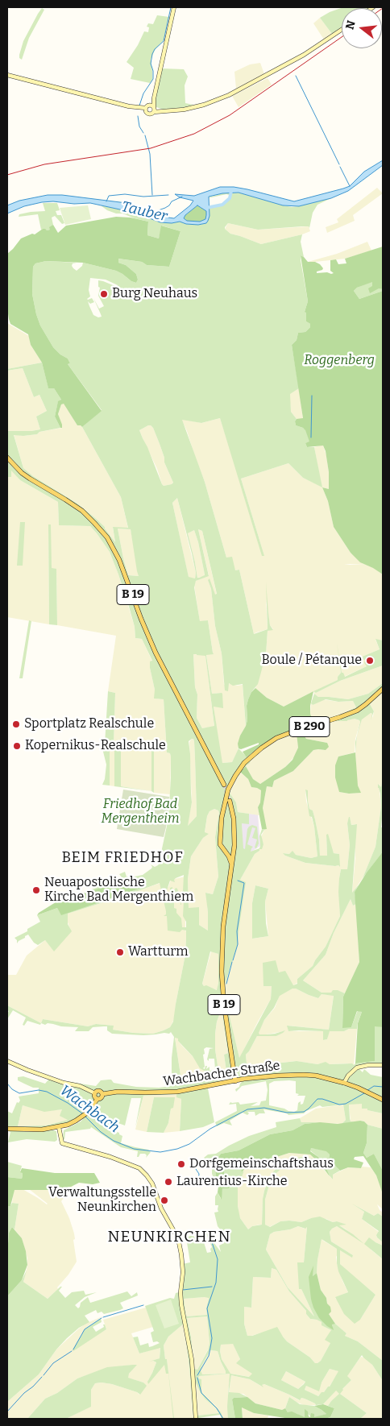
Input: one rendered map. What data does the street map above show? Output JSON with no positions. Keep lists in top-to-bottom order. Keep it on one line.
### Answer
{"streets":{"main road":["B 19","B 290","Wachbacher Straße"]},"crossings":[["B 19","B 290"],["B 19","Wachbacher Straße"]],"districts":["BEIM FRIEDHOF","NEUNKIRCHEN"],"water":["Tauber","Wachbach"],"parks":["Roggenberg","Friedhof Bad Mergentheim"],"places":["Burg Neuhaus","Boule / Pétanque","Sportplatz Realschule","Kopernikus-Realschule","Neuapostolische Kirche Bad Mergenthiem","Wartturm","Dorfgemeinschaftshaus","Laurentius-Kirche","Verwaltungsstelle Neunkirchen"],"north":"left"}
